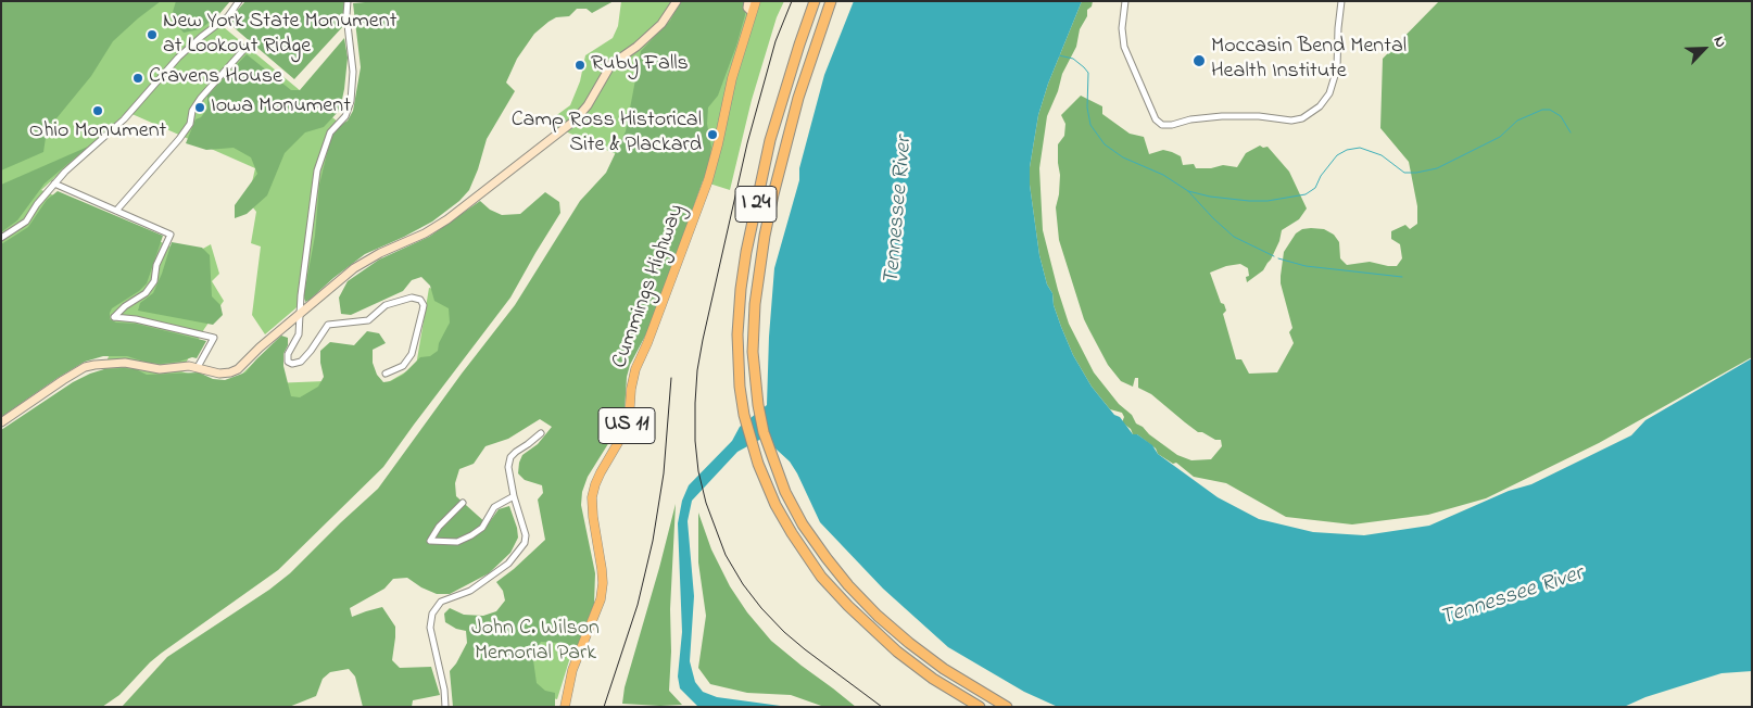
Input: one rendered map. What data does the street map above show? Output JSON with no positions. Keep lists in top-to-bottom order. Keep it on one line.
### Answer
{"streets":{"highway":["I 24"],"main road":["Cummings Highway","US 11"]},"water":["Tennessee River"],"parks":["John C. Wilson Memorial Park"],"places":["New York State Monument at Lookout Ridge","Moccasin Bend Mental Health Institute","Ruby Falls","Cravens House","Iowa Monument","Ohio Monument","Camp Ross Historical Site & Plackard"],"north":"top right"}
